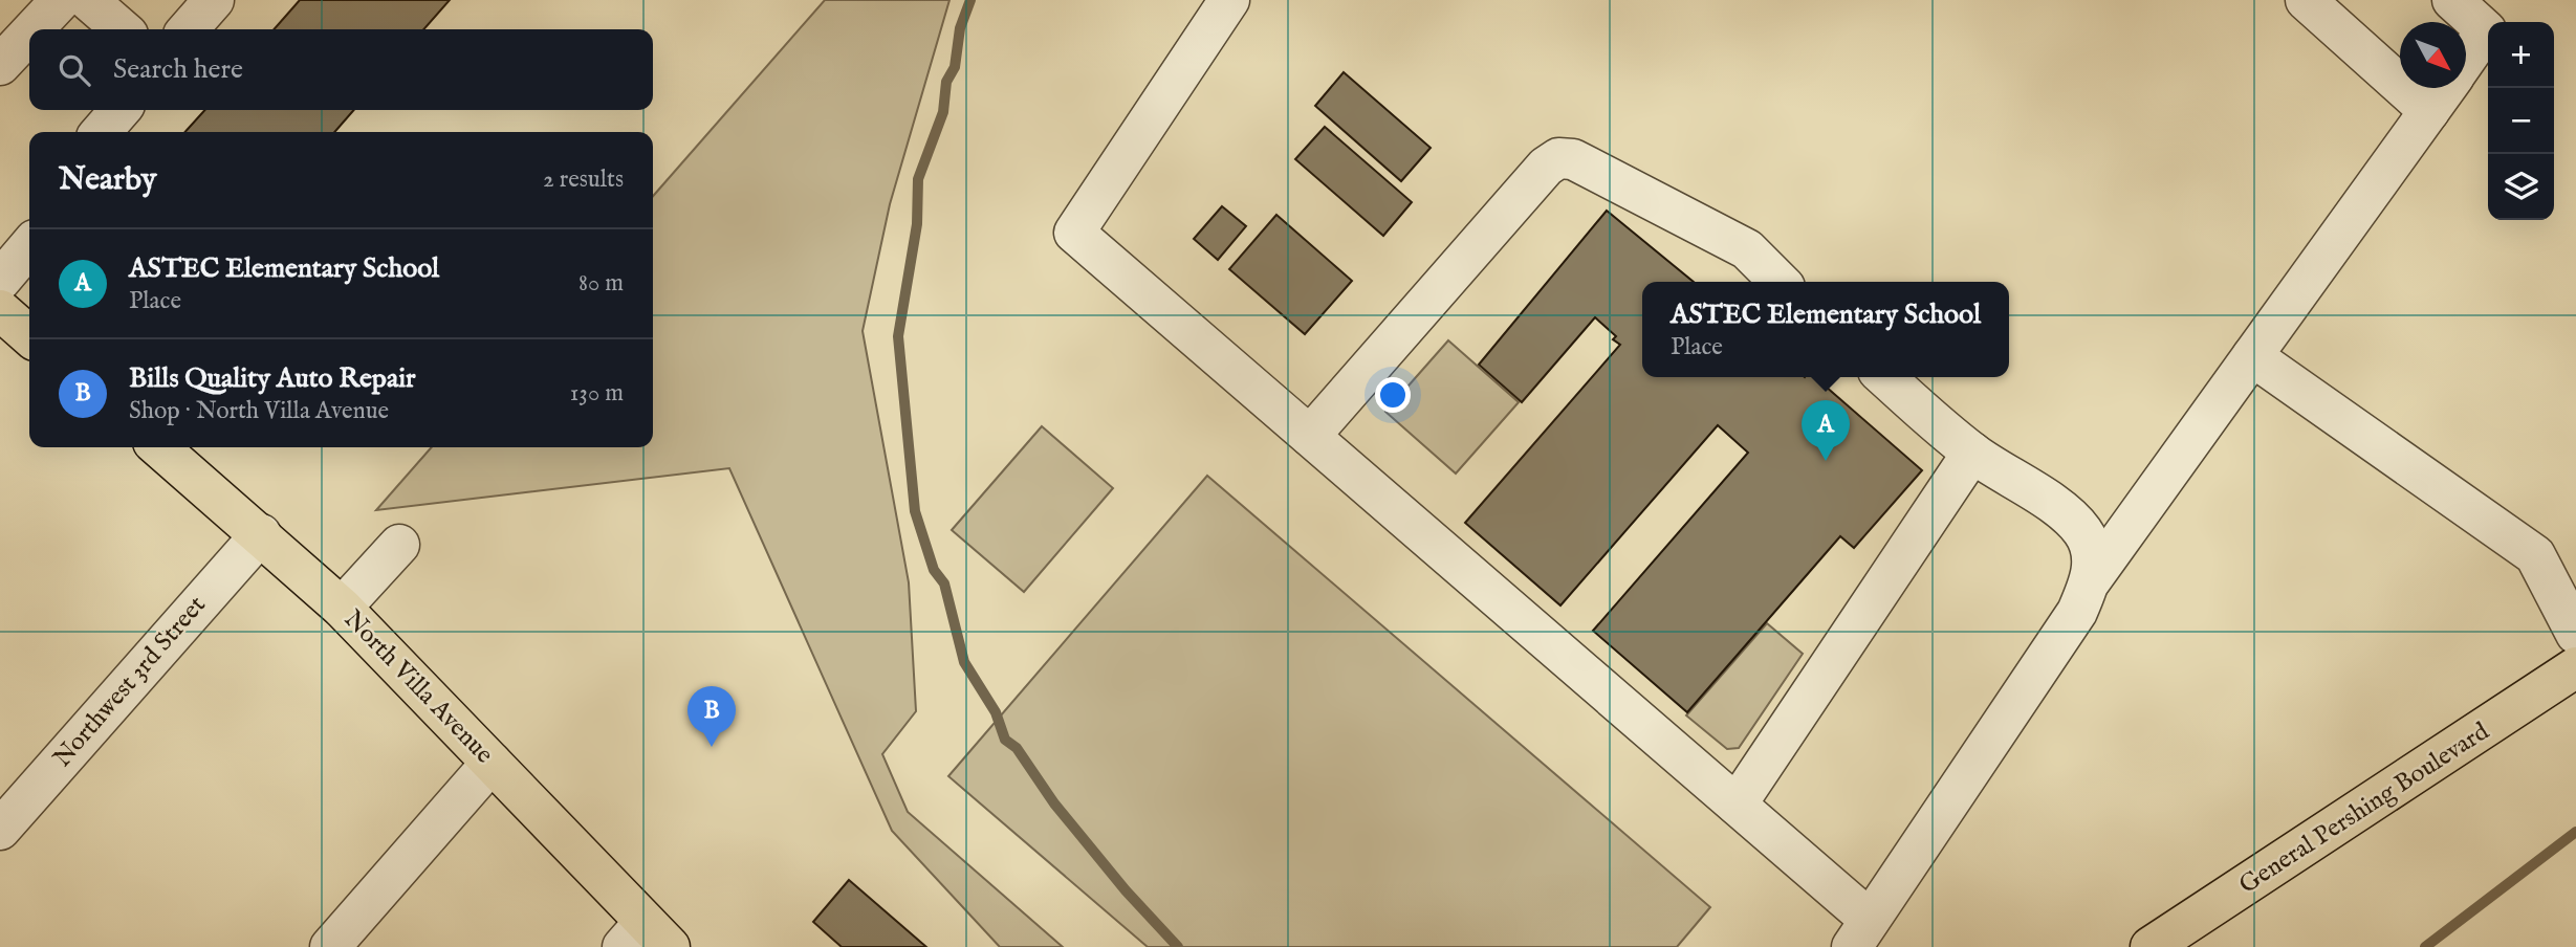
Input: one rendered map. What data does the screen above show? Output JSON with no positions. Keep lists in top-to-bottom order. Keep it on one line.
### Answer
{"streets":{"main road":["North Villa Avenue","General Pershing Boulevard"],"street":["Northwest 3rd Street"]},"crossings":[["Northwest 3rd Street","North Villa Avenue"]],"north":"bottom right","page":{"map_buttons":["+","−"],"search":"Search here","heading":["Nearby","2 results"],"list":[{"mark":"A","name":"ASTEC Elementary School","note":"Place","value":"80 m"},{"mark":"B","name":"Bills Quality Auto Repair","note":"Shop · North Villa Avenue","value":"130 m"}],"popup":["ASTEC Elementary School","Place"],"pins":["A","B"]}}
